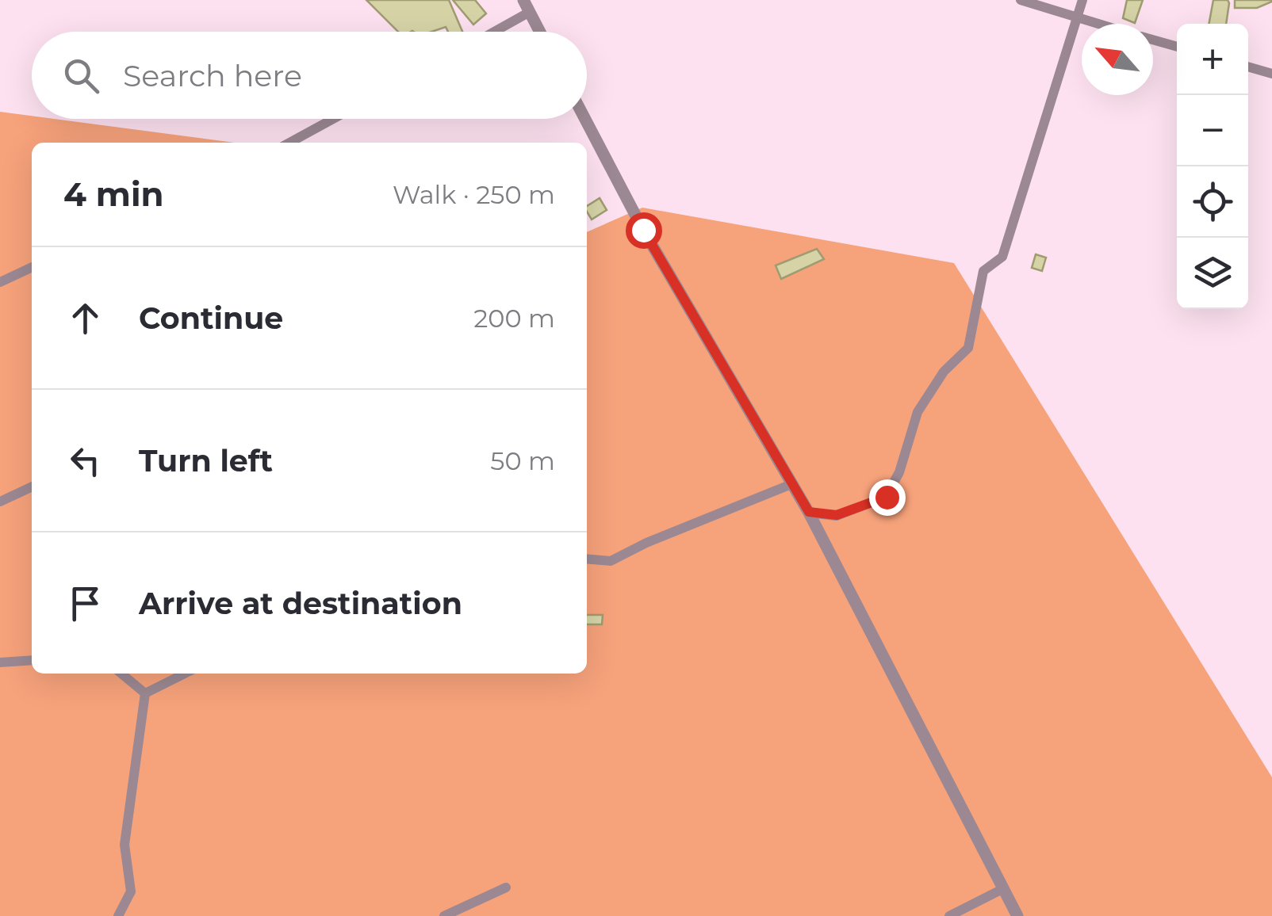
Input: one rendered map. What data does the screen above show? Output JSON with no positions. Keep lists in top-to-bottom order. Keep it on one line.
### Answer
{"north":"top left","page":{"map_buttons":["+","−"],"search":"Search here","heading":["4 min","Walk · 250 m"],"list":[["Continue","200 m"],["Turn left","50 m"],"Arrive at destination"]}}
